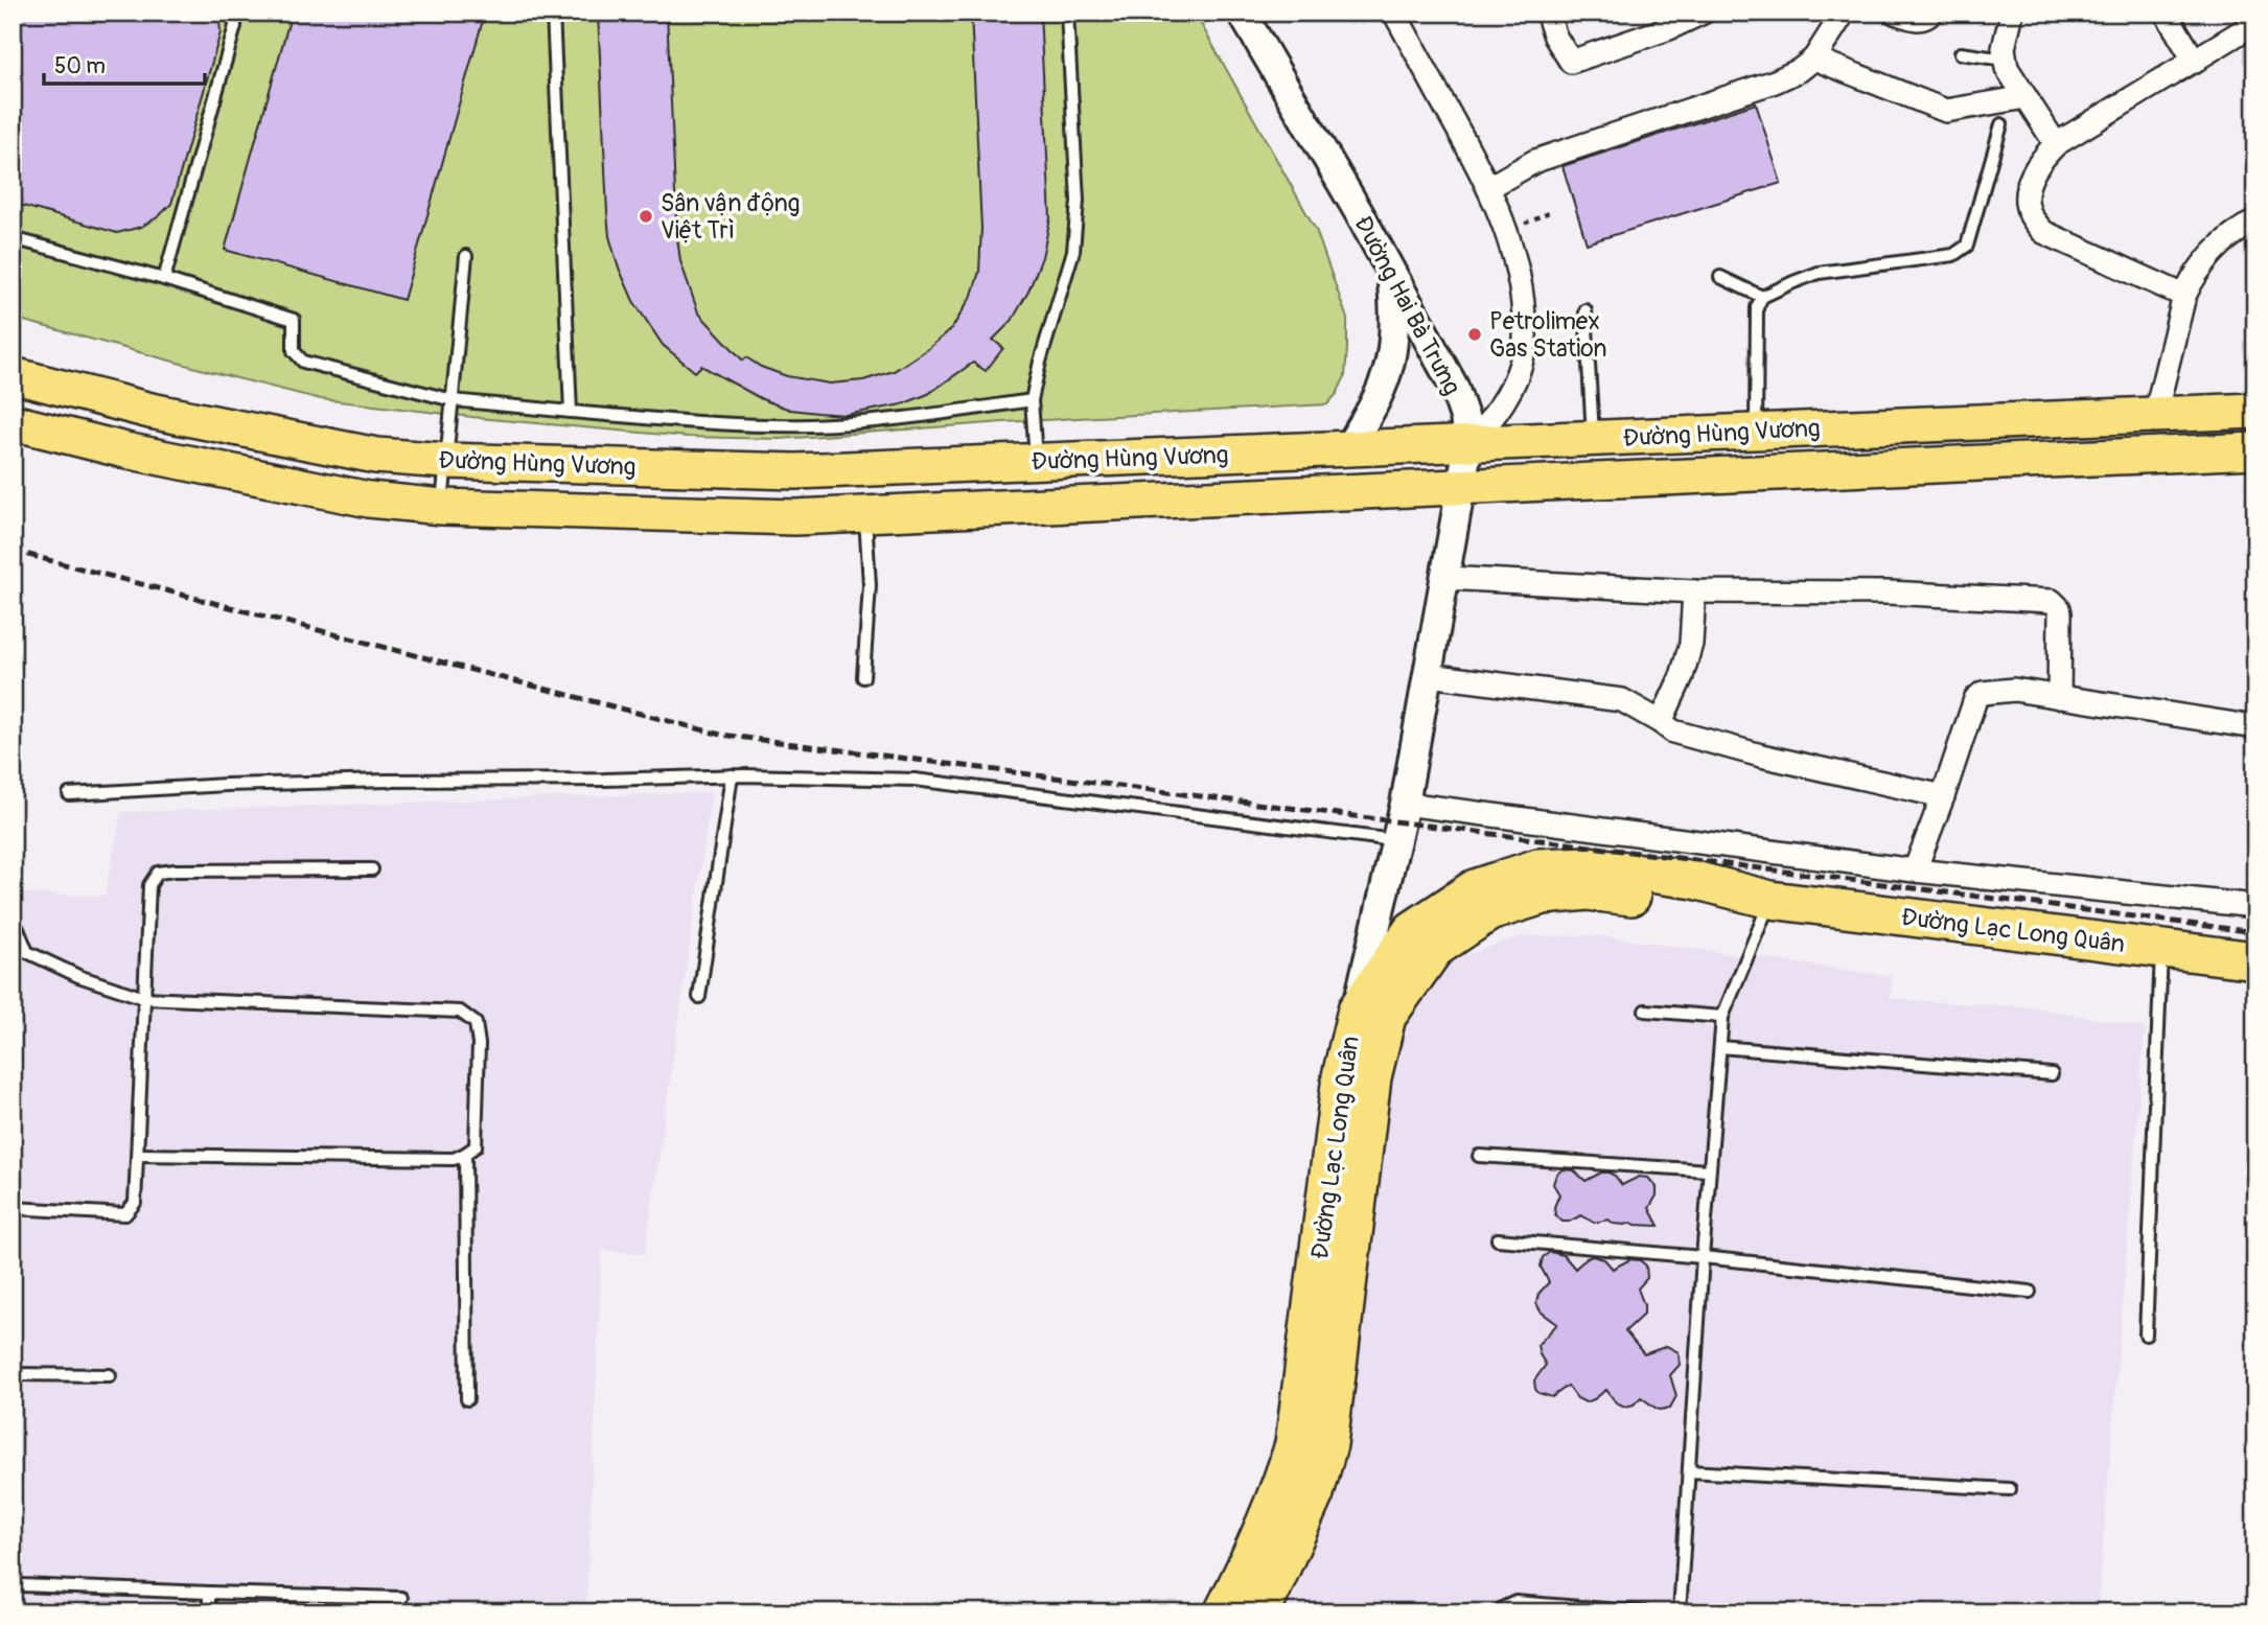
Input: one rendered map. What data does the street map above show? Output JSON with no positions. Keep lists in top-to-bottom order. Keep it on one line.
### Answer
{"streets":{"highway":["Đường Lạc Long Quân"],"main road":["Đường Hùng Vương"],"street":["Đường Hai Bà Trưng"]},"crossings":[["Đường Hai Bà Trưng","Đường Hùng Vương"],["Đường Hai Bà Trưng","Đường Lạc Long Quân"]],"places":["Sân vận động Việt Trì","Petrolimex Gas Station"],"scale_bar":"50 m"}
